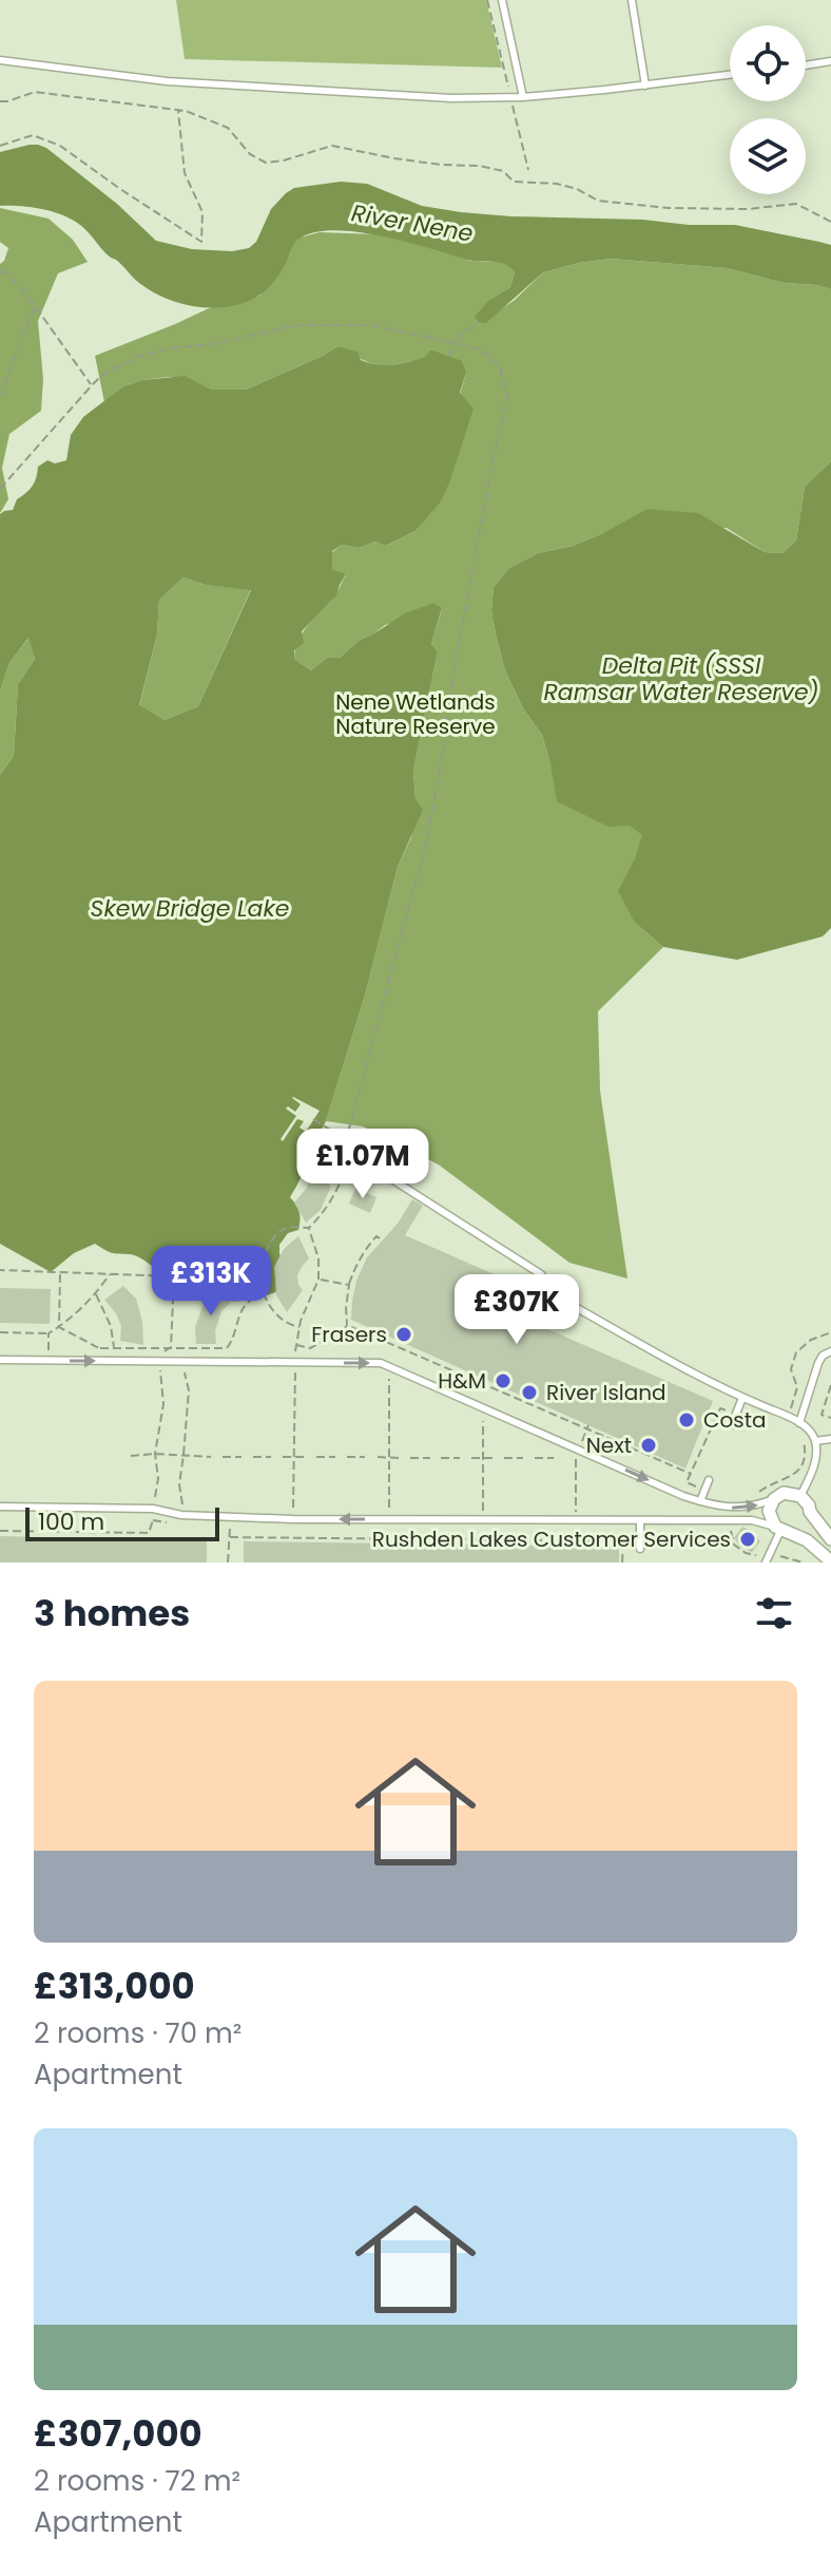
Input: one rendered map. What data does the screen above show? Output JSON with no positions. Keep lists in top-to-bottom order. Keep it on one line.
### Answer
{"water":["River Nene","Delta Pit (SSSI Ramsar Water Reserve)","Skew Bridge Lake"],"parks":["Nene Wetlands Nature Reserve"],"places":["Frasers","H&M","River Island","Costa","Next","Rushden Lakes Customer Services"],"scale_bar":"100 m","page":{"price":["£1.07M","£313K","£307K"],"scale":"100 m","heading":"3 homes","list":[{"name":"£313,000","note":"2 rooms · 70 m² · Apartment"},{"name":"£307,000","note":"2 rooms · 72 m² · Apartment"}]}}
